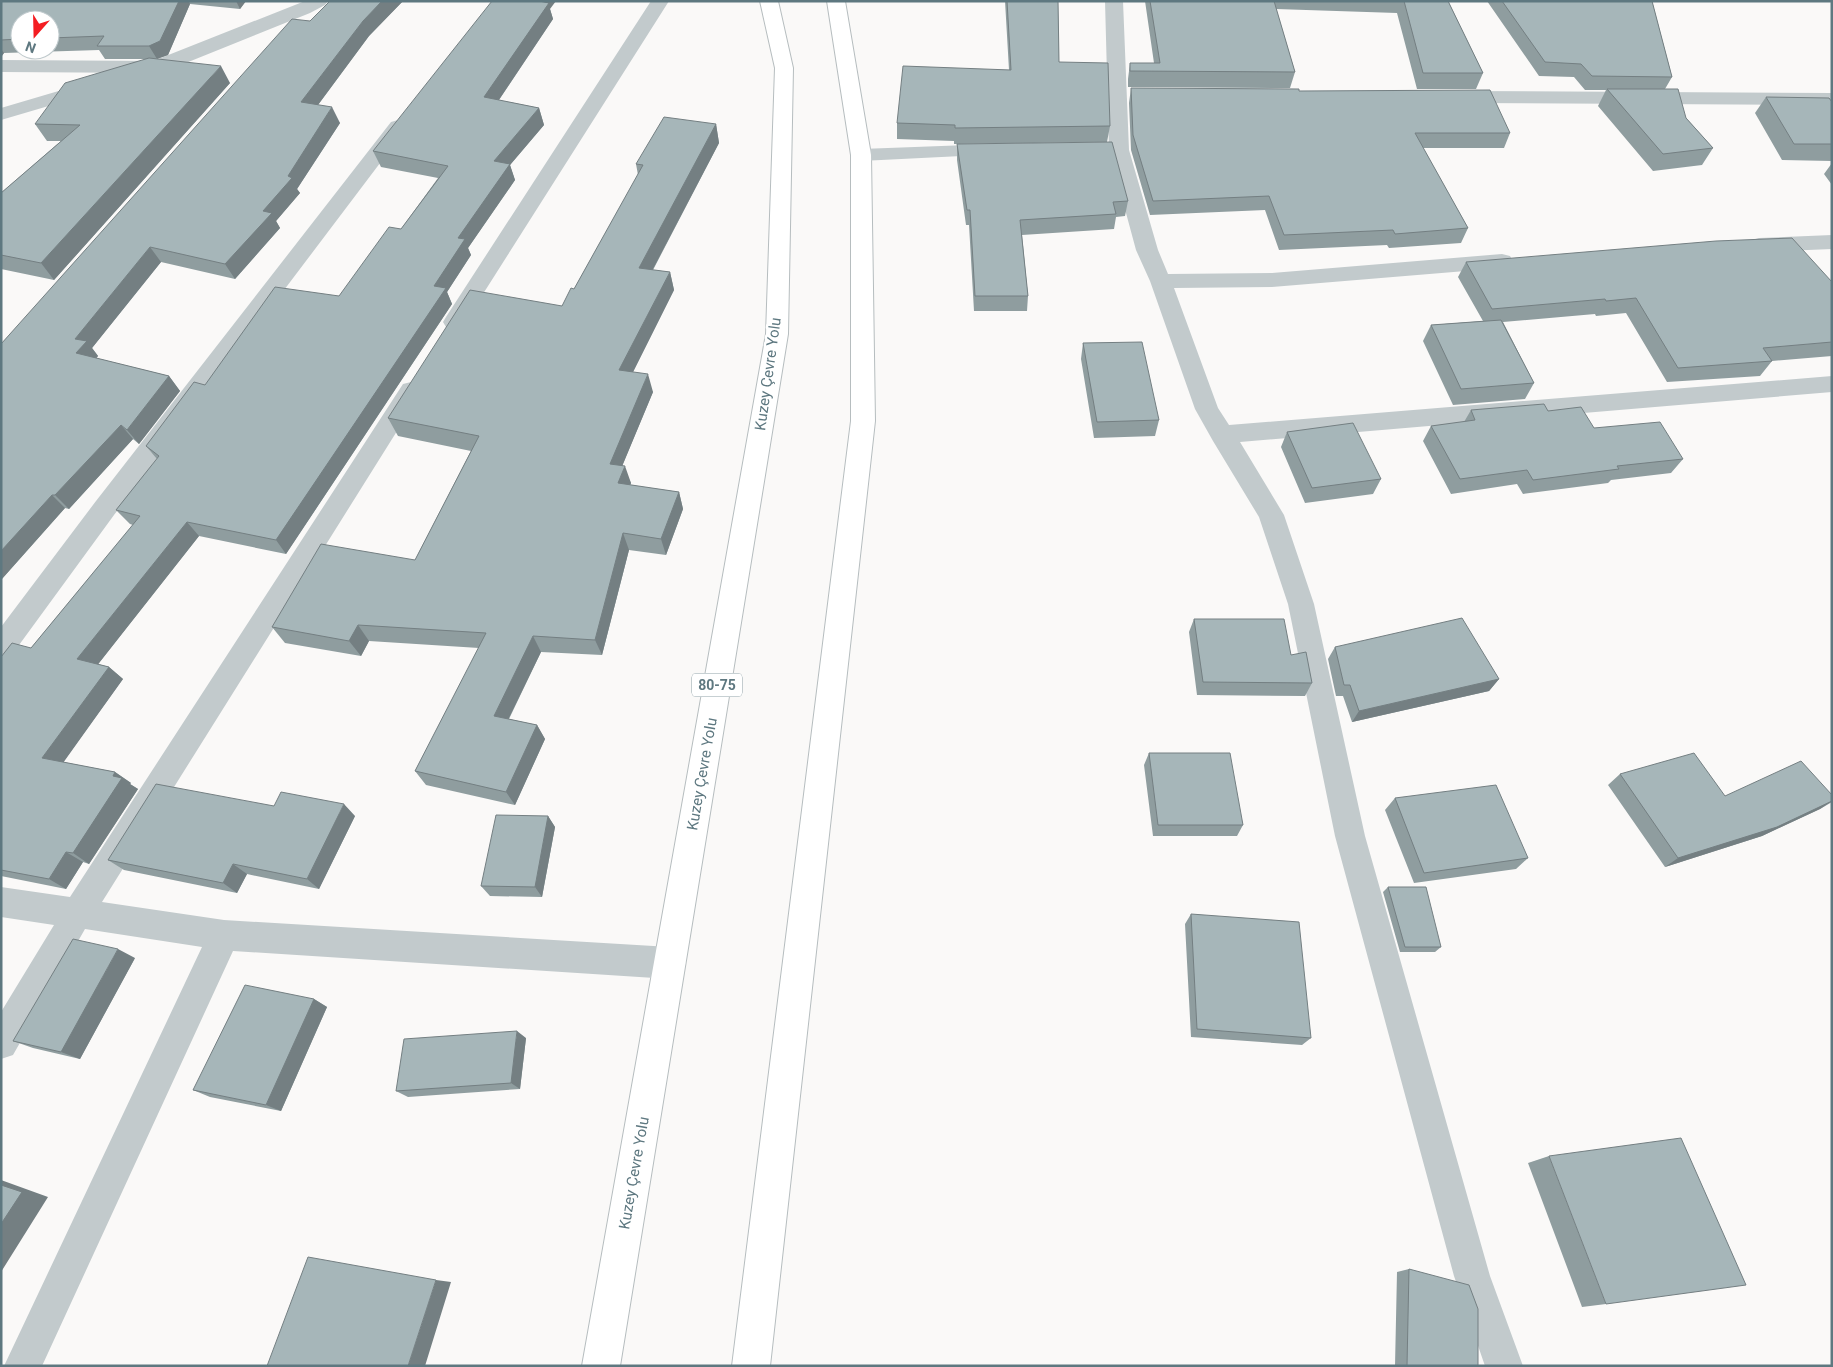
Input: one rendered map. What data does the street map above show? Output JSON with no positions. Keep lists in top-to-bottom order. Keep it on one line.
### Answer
{"streets":{"highway":["Kuzey Çevre Yolu","80-75"]},"north":"bottom"}
